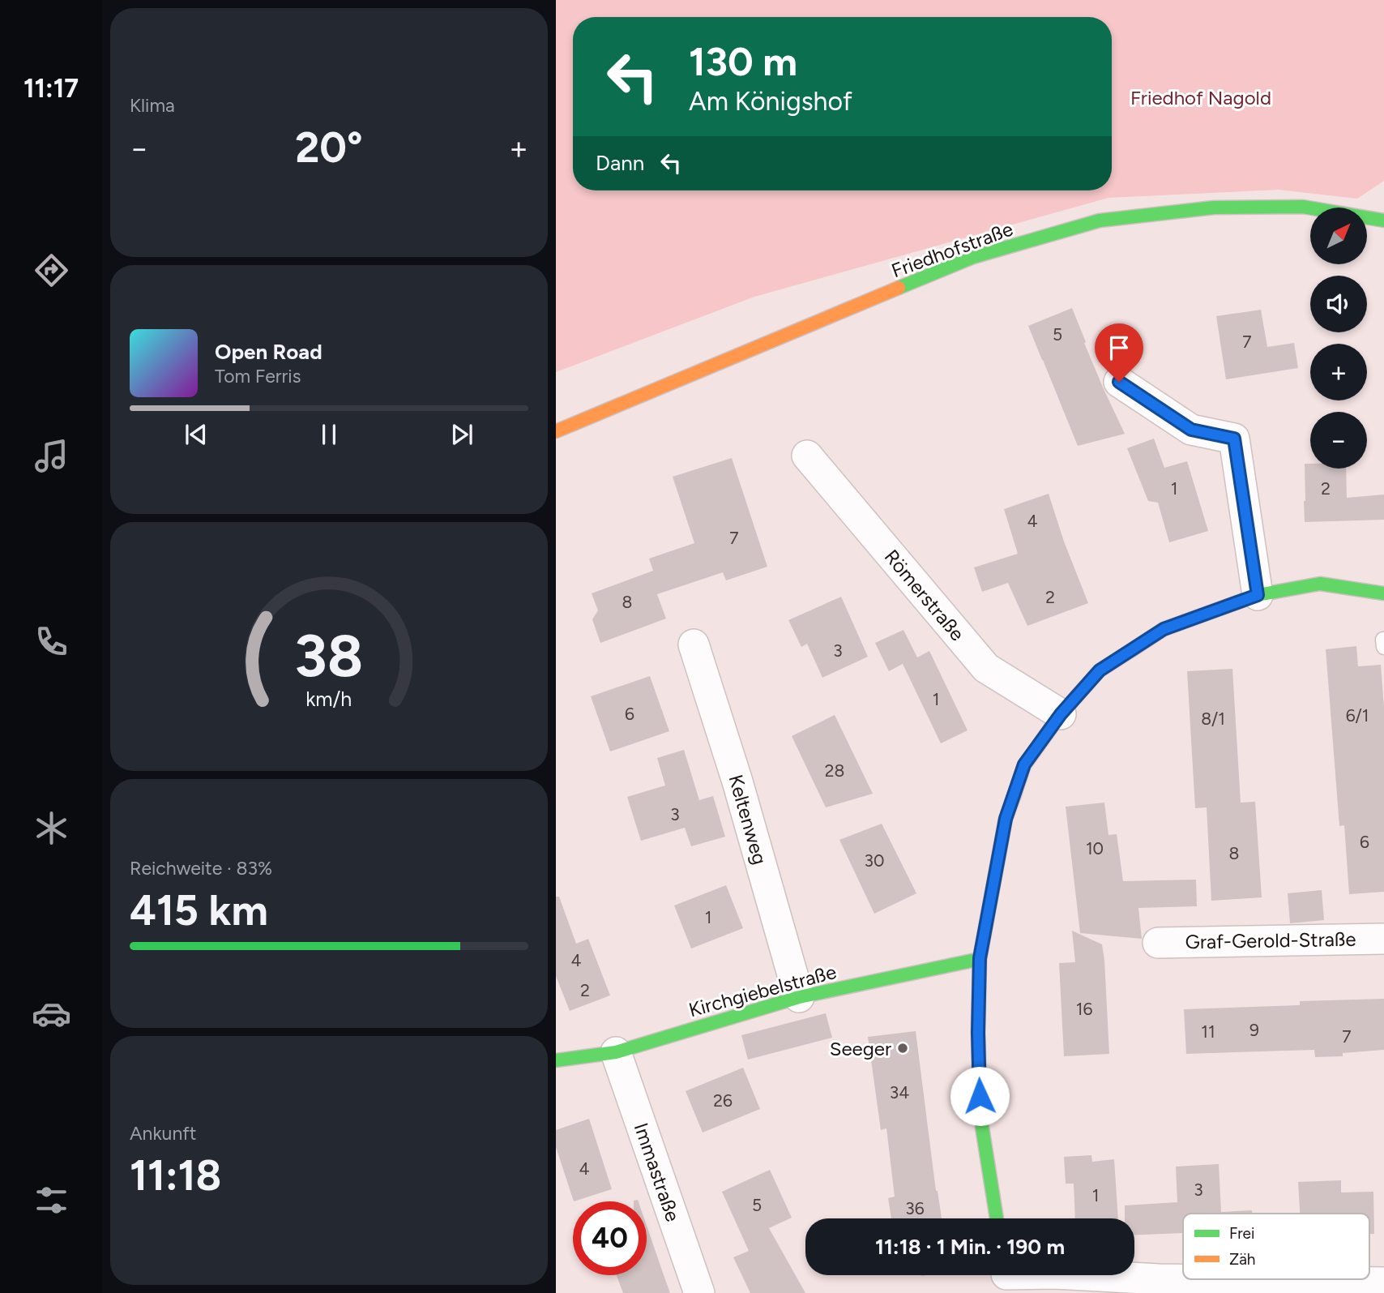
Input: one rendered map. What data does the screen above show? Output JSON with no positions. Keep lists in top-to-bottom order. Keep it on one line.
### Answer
{"streets":{"street":["Friedhofstraße","Römerstraße","Keltenweg","Graf-Gerold-Straße","Kirchgiebelstraße","Immastraße"]},"crossings":[["Keltenweg","Kirchgiebelstraße"],["Kirchgiebelstraße","Immastraße"]],"parks":["Friedhof Nagold"],"places":["Seeger"],"house_numbers":["5","7","1","2","4","7","2","8","3","1","6","6/1","8/1","28","3","6","10","8","30","1","4","2","16","9","11","7","34","26","4","3","1","5","36"],"legend":["Frei","Zäh"],"north":"top right","page":{"tabs":"11:17","tile":["Klima",["Reichweite · 83%","415 km"],["Ankunft","11:18"]],"turn":["130 m","Am Königshof"],"heat":["−","20°","+"],"then":"Dann","map_buttons":["+","−"],"song":["Open Road","Tom Ferris"],"limit":"40","trip":"11:18 · 1 Min. · 190 m","gauge":["38","km/h"]}}
